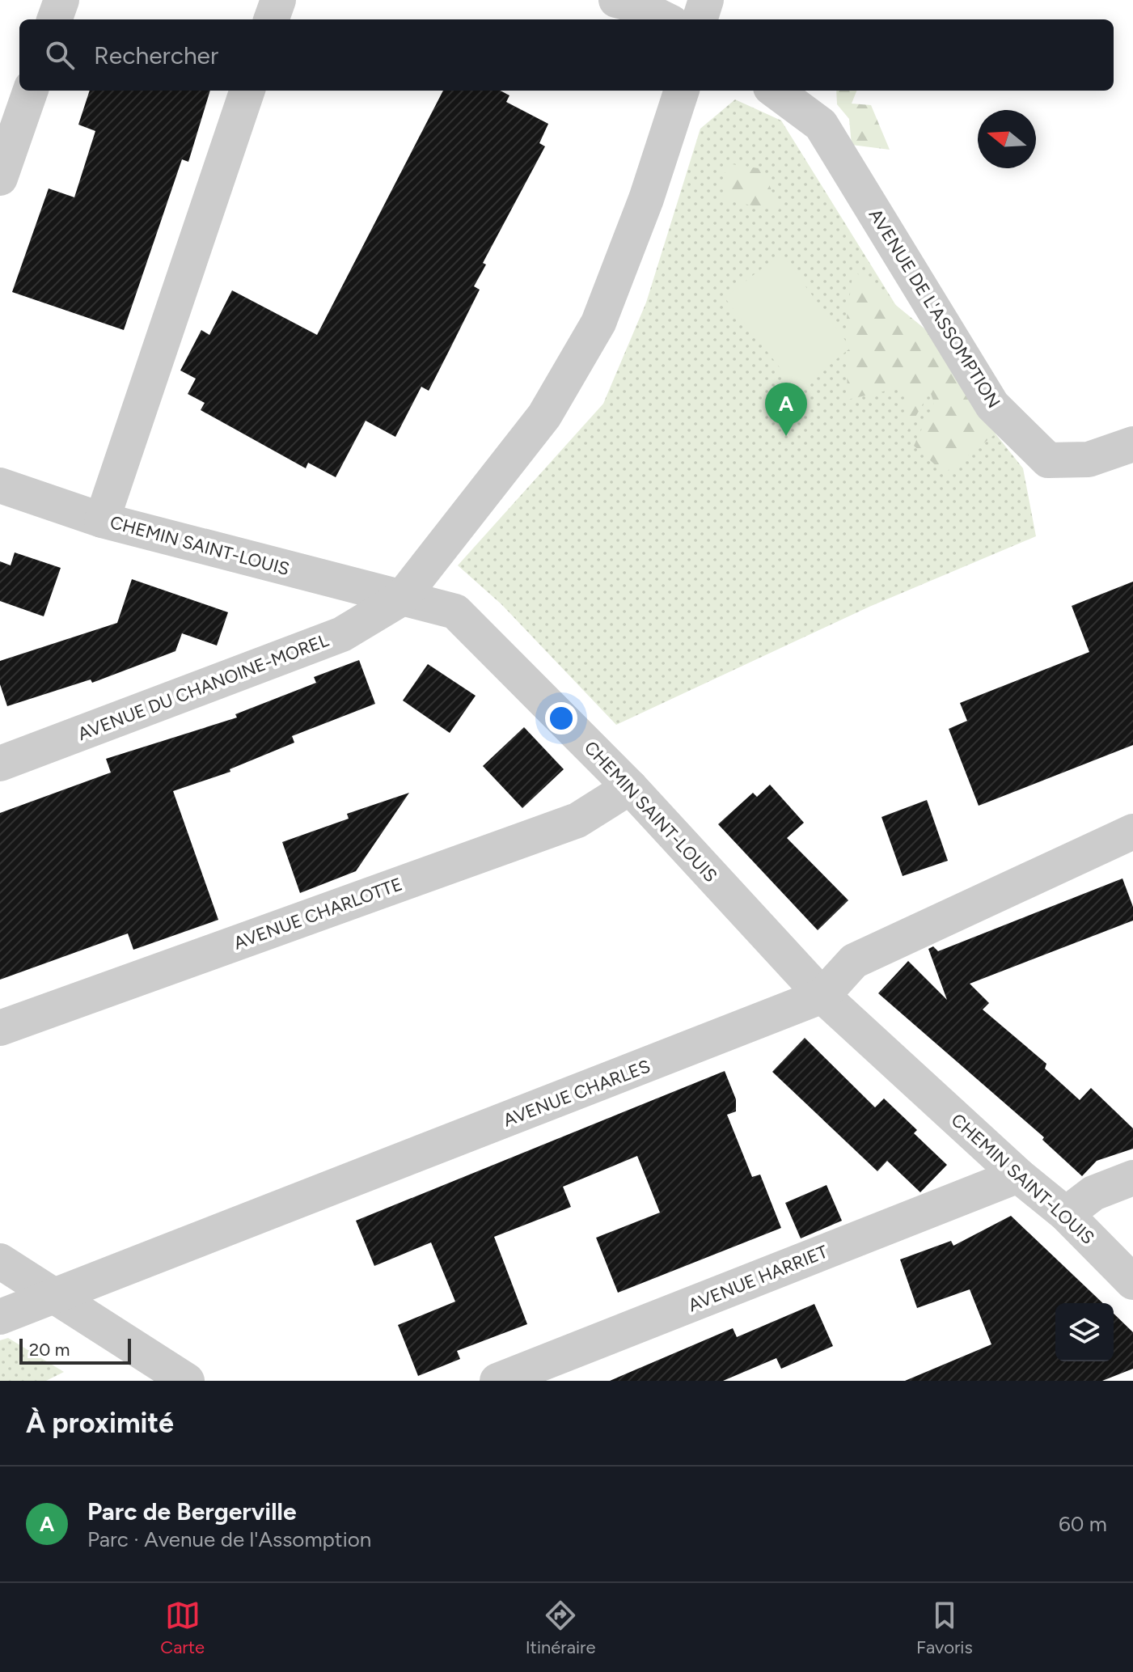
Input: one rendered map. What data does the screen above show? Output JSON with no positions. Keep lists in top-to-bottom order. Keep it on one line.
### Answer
{"streets":{"street":["AVENUE DE L'ASSOMPTION","CHEMIN SAINT-LOUIS","AVENUE DU CHANOINE-MOREL","AVENUE CHARLOTTE","AVENUE CHARLES","AVENUE HARRIET"]},"crossings":[["CHEMIN SAINT-LOUIS","AVENUE DU CHANOINE-MOREL"],["CHEMIN SAINT-LOUIS","AVENUE CHARLOTTE"],["CHEMIN SAINT-LOUIS","AVENUE CHARLES"],["CHEMIN SAINT-LOUIS","AVENUE HARRIET"]],"scale_bar":"20 m","north":"left","page":{"search":"Rechercher","pins":"A","scale":"20 m","heading":"À proximité","list":[{"mark":"A","name":"Parc de Bergerville","note":"Parc · Avenue de l'Assomption","value":"60 m"}],"nav":["Carte","Itinéraire","Favoris"]}}
